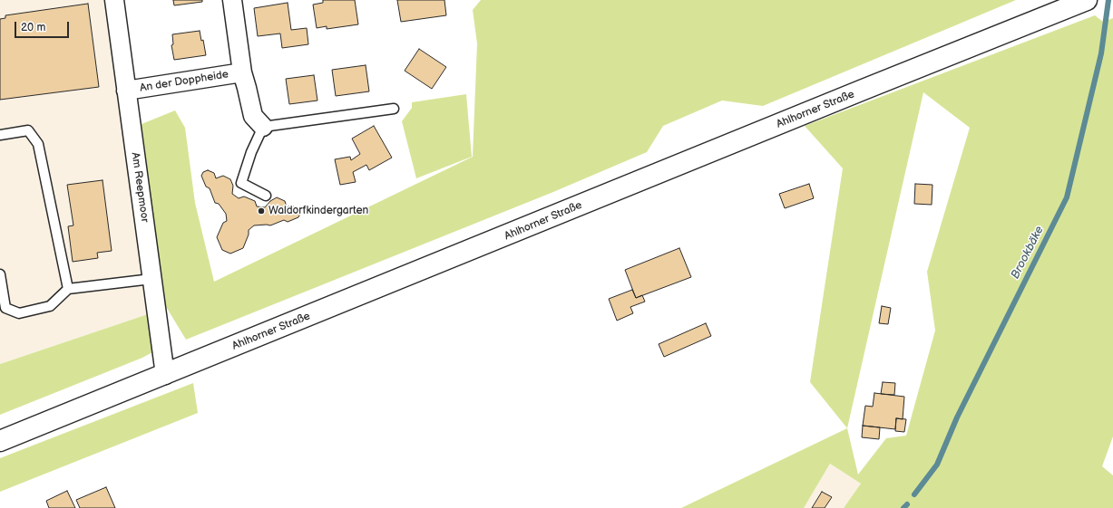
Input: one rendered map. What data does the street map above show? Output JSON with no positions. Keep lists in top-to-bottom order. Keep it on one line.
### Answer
{"streets":{"street":["An der Doppheide","Ahlhorner Straße","Am Reepmoor"]},"crossings":[["An der Doppheide","Am Reepmoor"],["Ahlhorner Straße","Am Reepmoor"]],"water":["Brookbäke"],"places":["Waldorfkindergarten"],"scale_bar":"20 m"}
